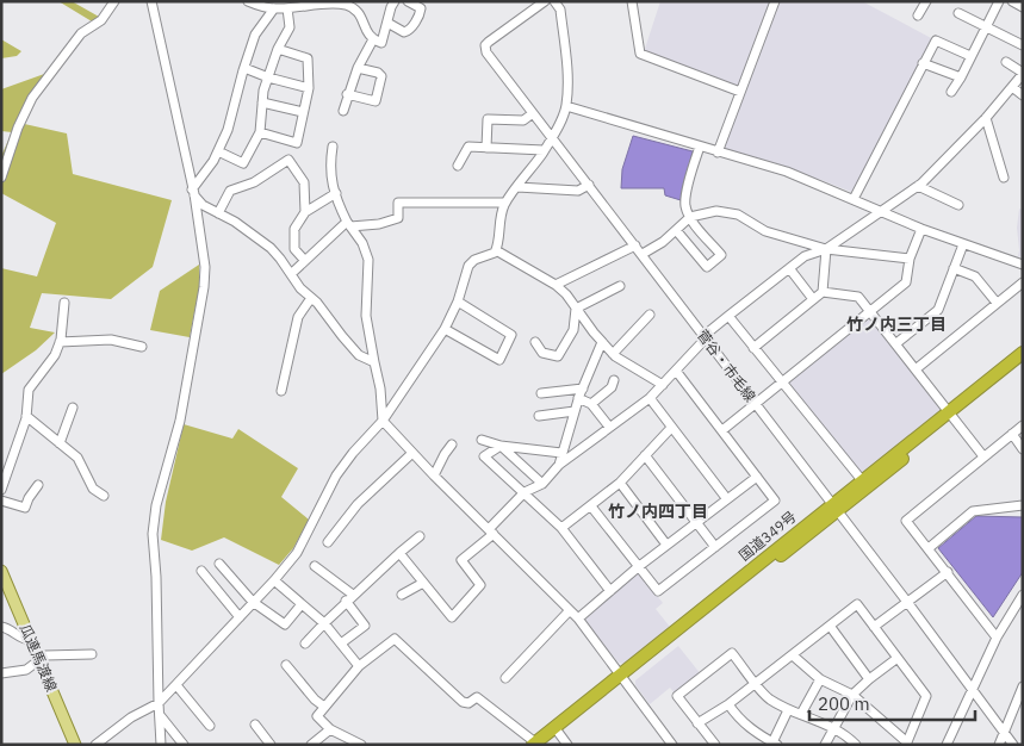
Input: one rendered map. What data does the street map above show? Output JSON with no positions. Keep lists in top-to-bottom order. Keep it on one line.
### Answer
{"streets":{"highway":["国道349号"],"main road":["瓜連馬渡線"],"street":["菅谷・市毛線"]},"crossings":[["菅谷・市毛線","国道349号"]],"districts":["竹ノ内三丁目","竹ノ内四丁目"],"scale_bar":"200 m"}
